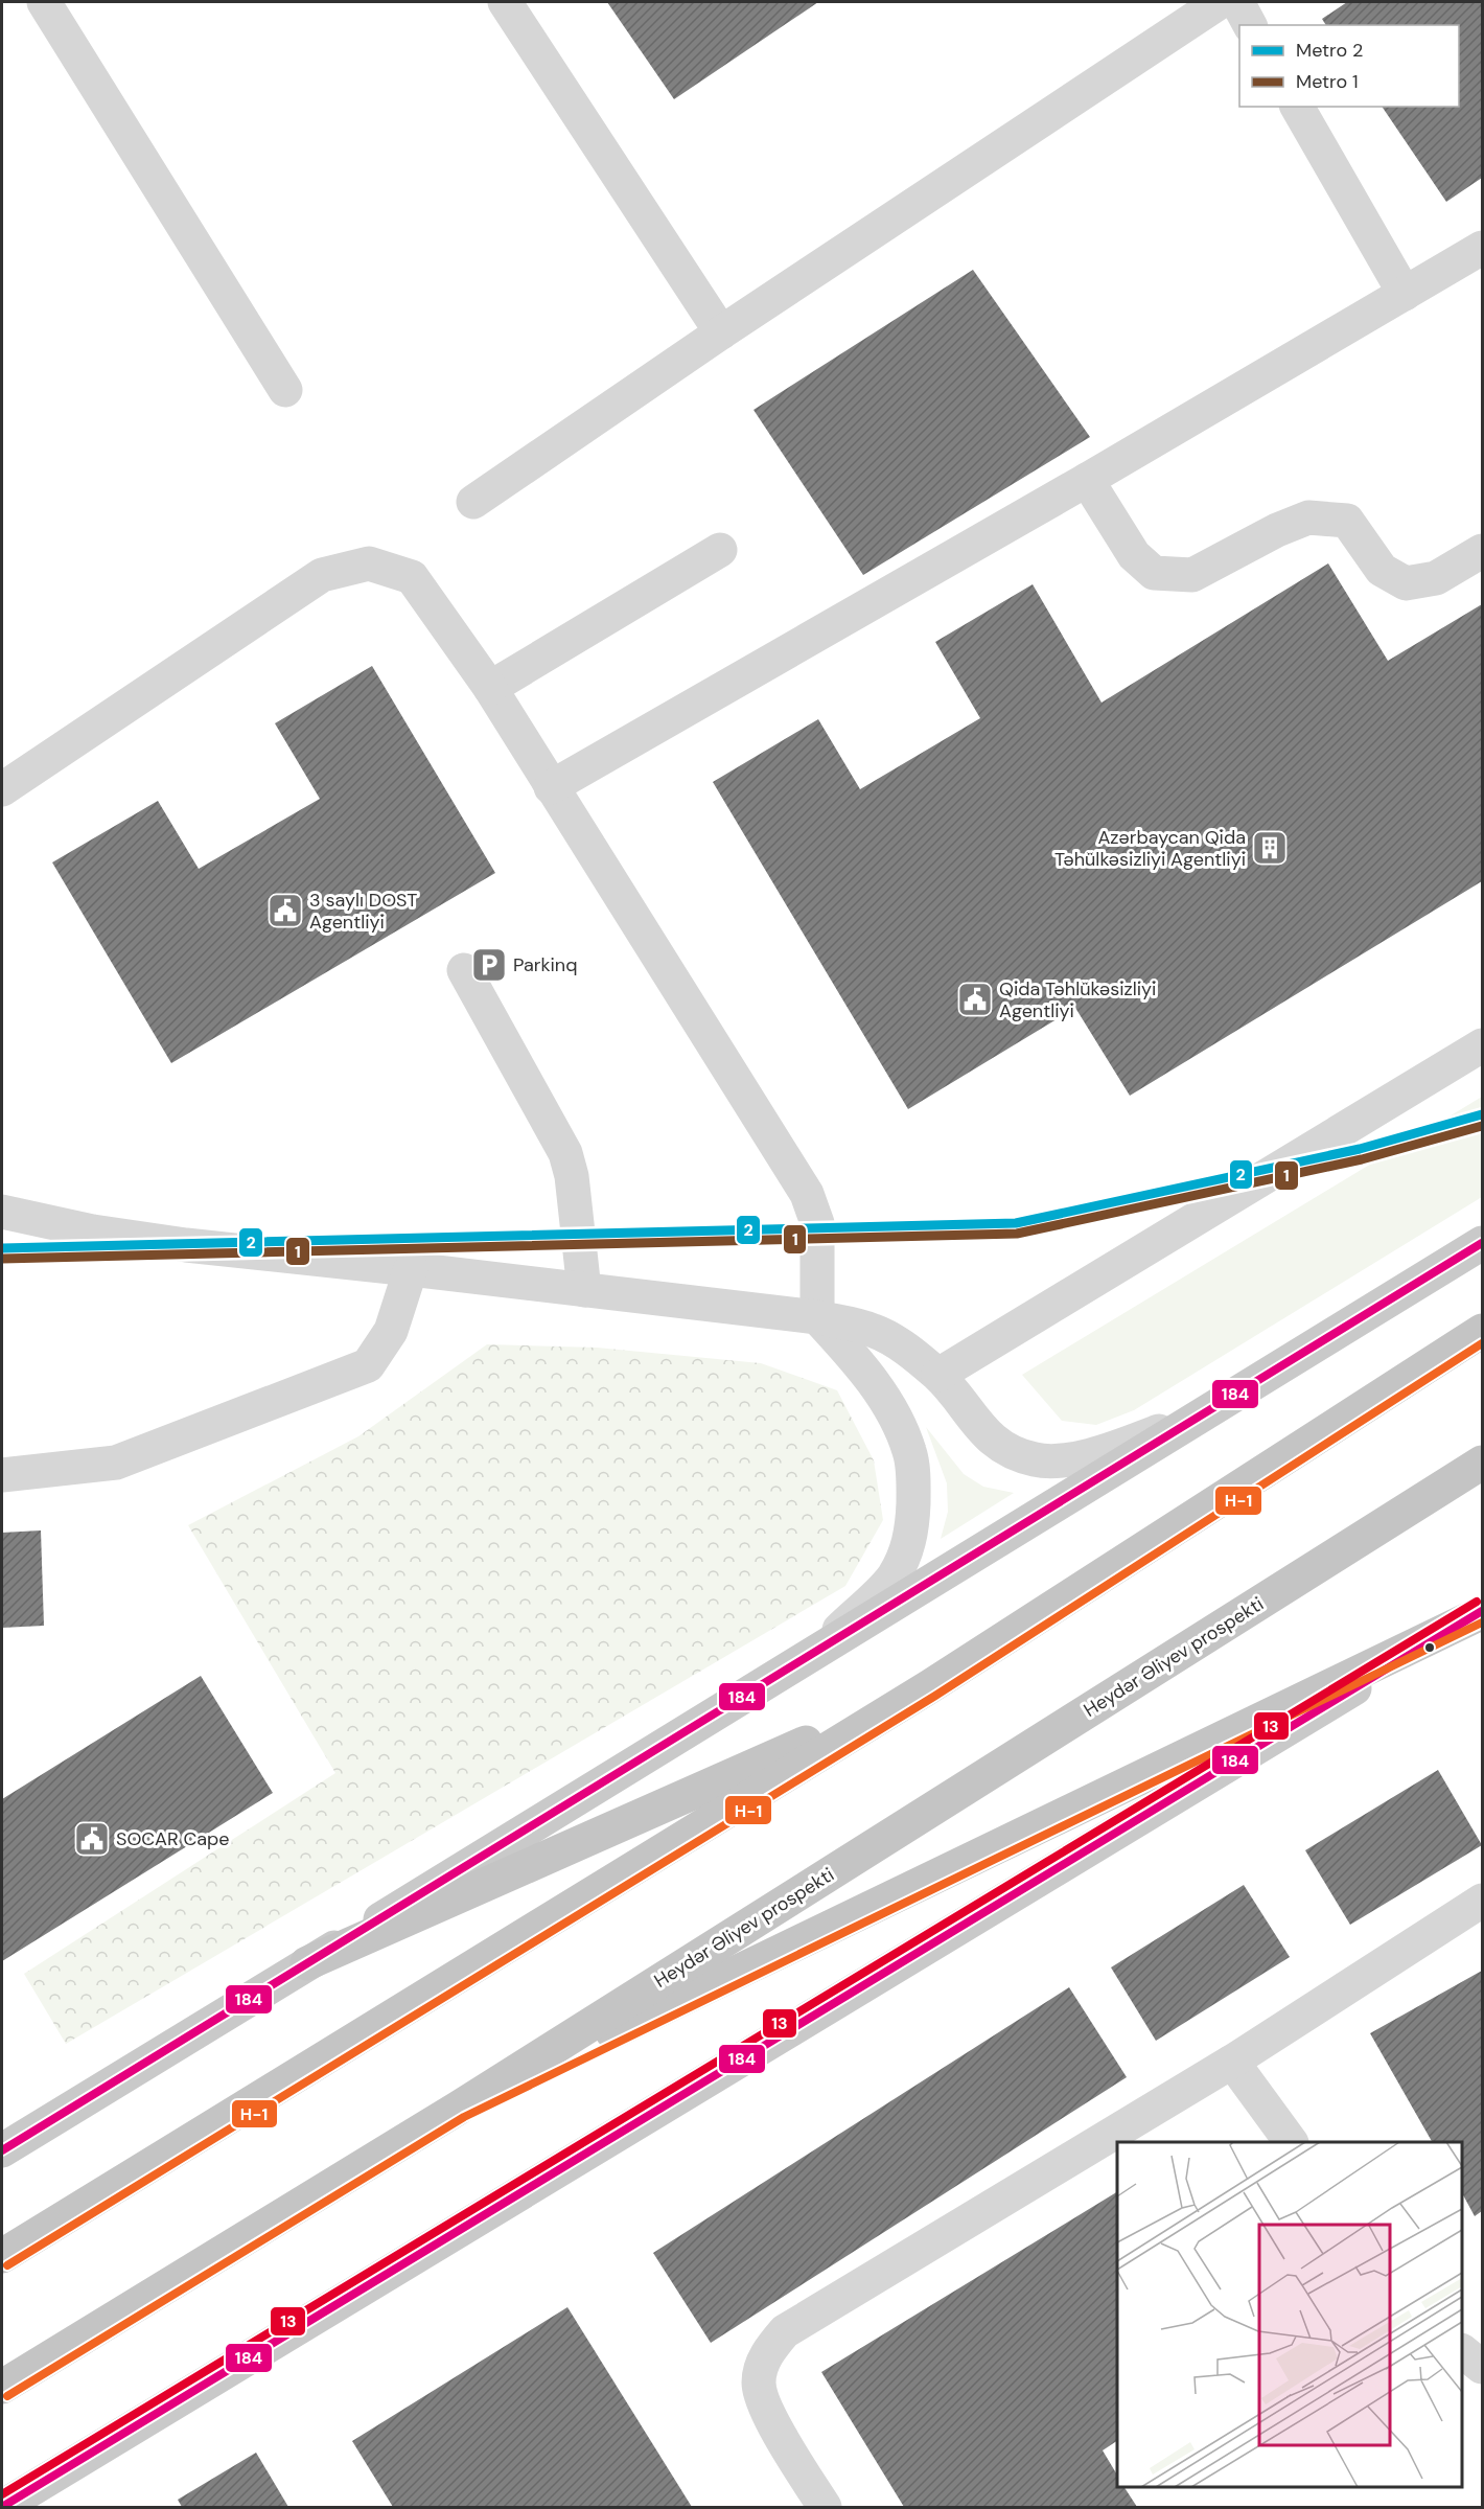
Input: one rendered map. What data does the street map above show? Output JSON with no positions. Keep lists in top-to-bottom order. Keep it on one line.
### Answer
{"streets":{"highway":["Heydər Əliyev prospekti"]},"places":{"building":["Azərbaycan Qida Təhülkəsizliyi Agentliyi"],"public building":["3 saylı DOST Agentliyi","Qida Təhlükəsizliyi Agentliyi","SOCAR Cape"],"parking":["Parkinq"]},"lines":["metro line 2","metro line 1","transit line 184","transit line H-1","transit line 13"],"legend":["Metro 2","Metro 1"]}
